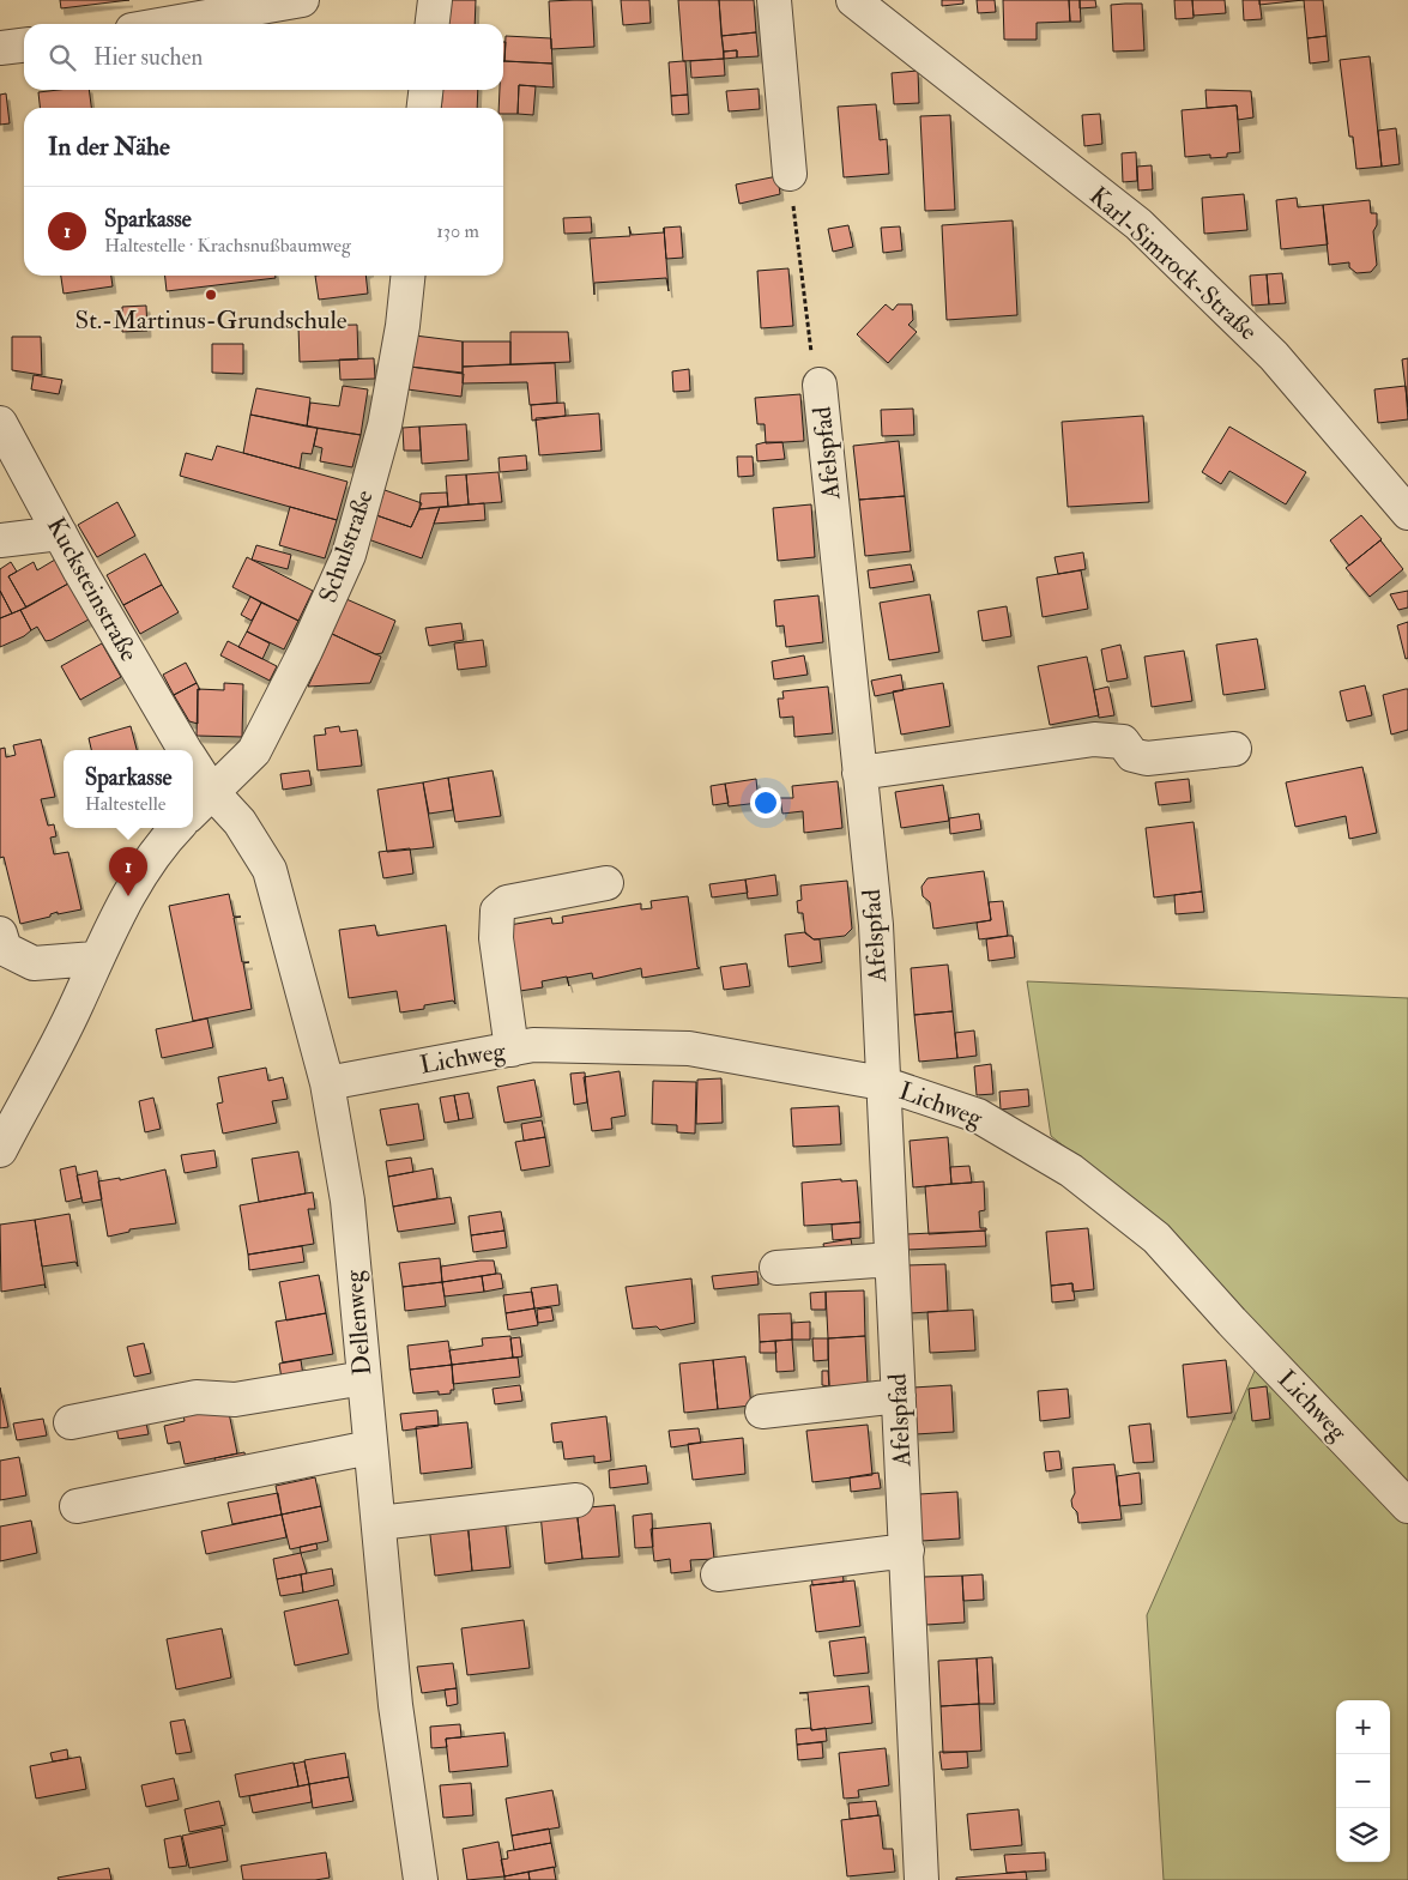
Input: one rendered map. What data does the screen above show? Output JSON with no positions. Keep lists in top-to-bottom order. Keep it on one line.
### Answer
{"streets":{"street":["Karl-Simrock-Straße","Afelspfad","Schulstraße","Kucksteinstraße","Lichweg","Dellenweg"]},"crossings":[["Afelspfad","Lichweg"],["Schulstraße","Kucksteinstraße"],["Schulstraße","Dellenweg"],["Kucksteinstraße","Dellenweg"],["Lichweg","Dellenweg"]],"places":["St.-Martinus-Grundschule"],"page":{"search":"Hier suchen","heading":"In der Nähe","list":[{"mark":"1","name":"Sparkasse","note":"Haltestelle · Krachsnußbaumweg","value":"130 m"}],"popup":["Sparkasse","Haltestelle"],"pins":"1","map_buttons":["+","−"]}}
